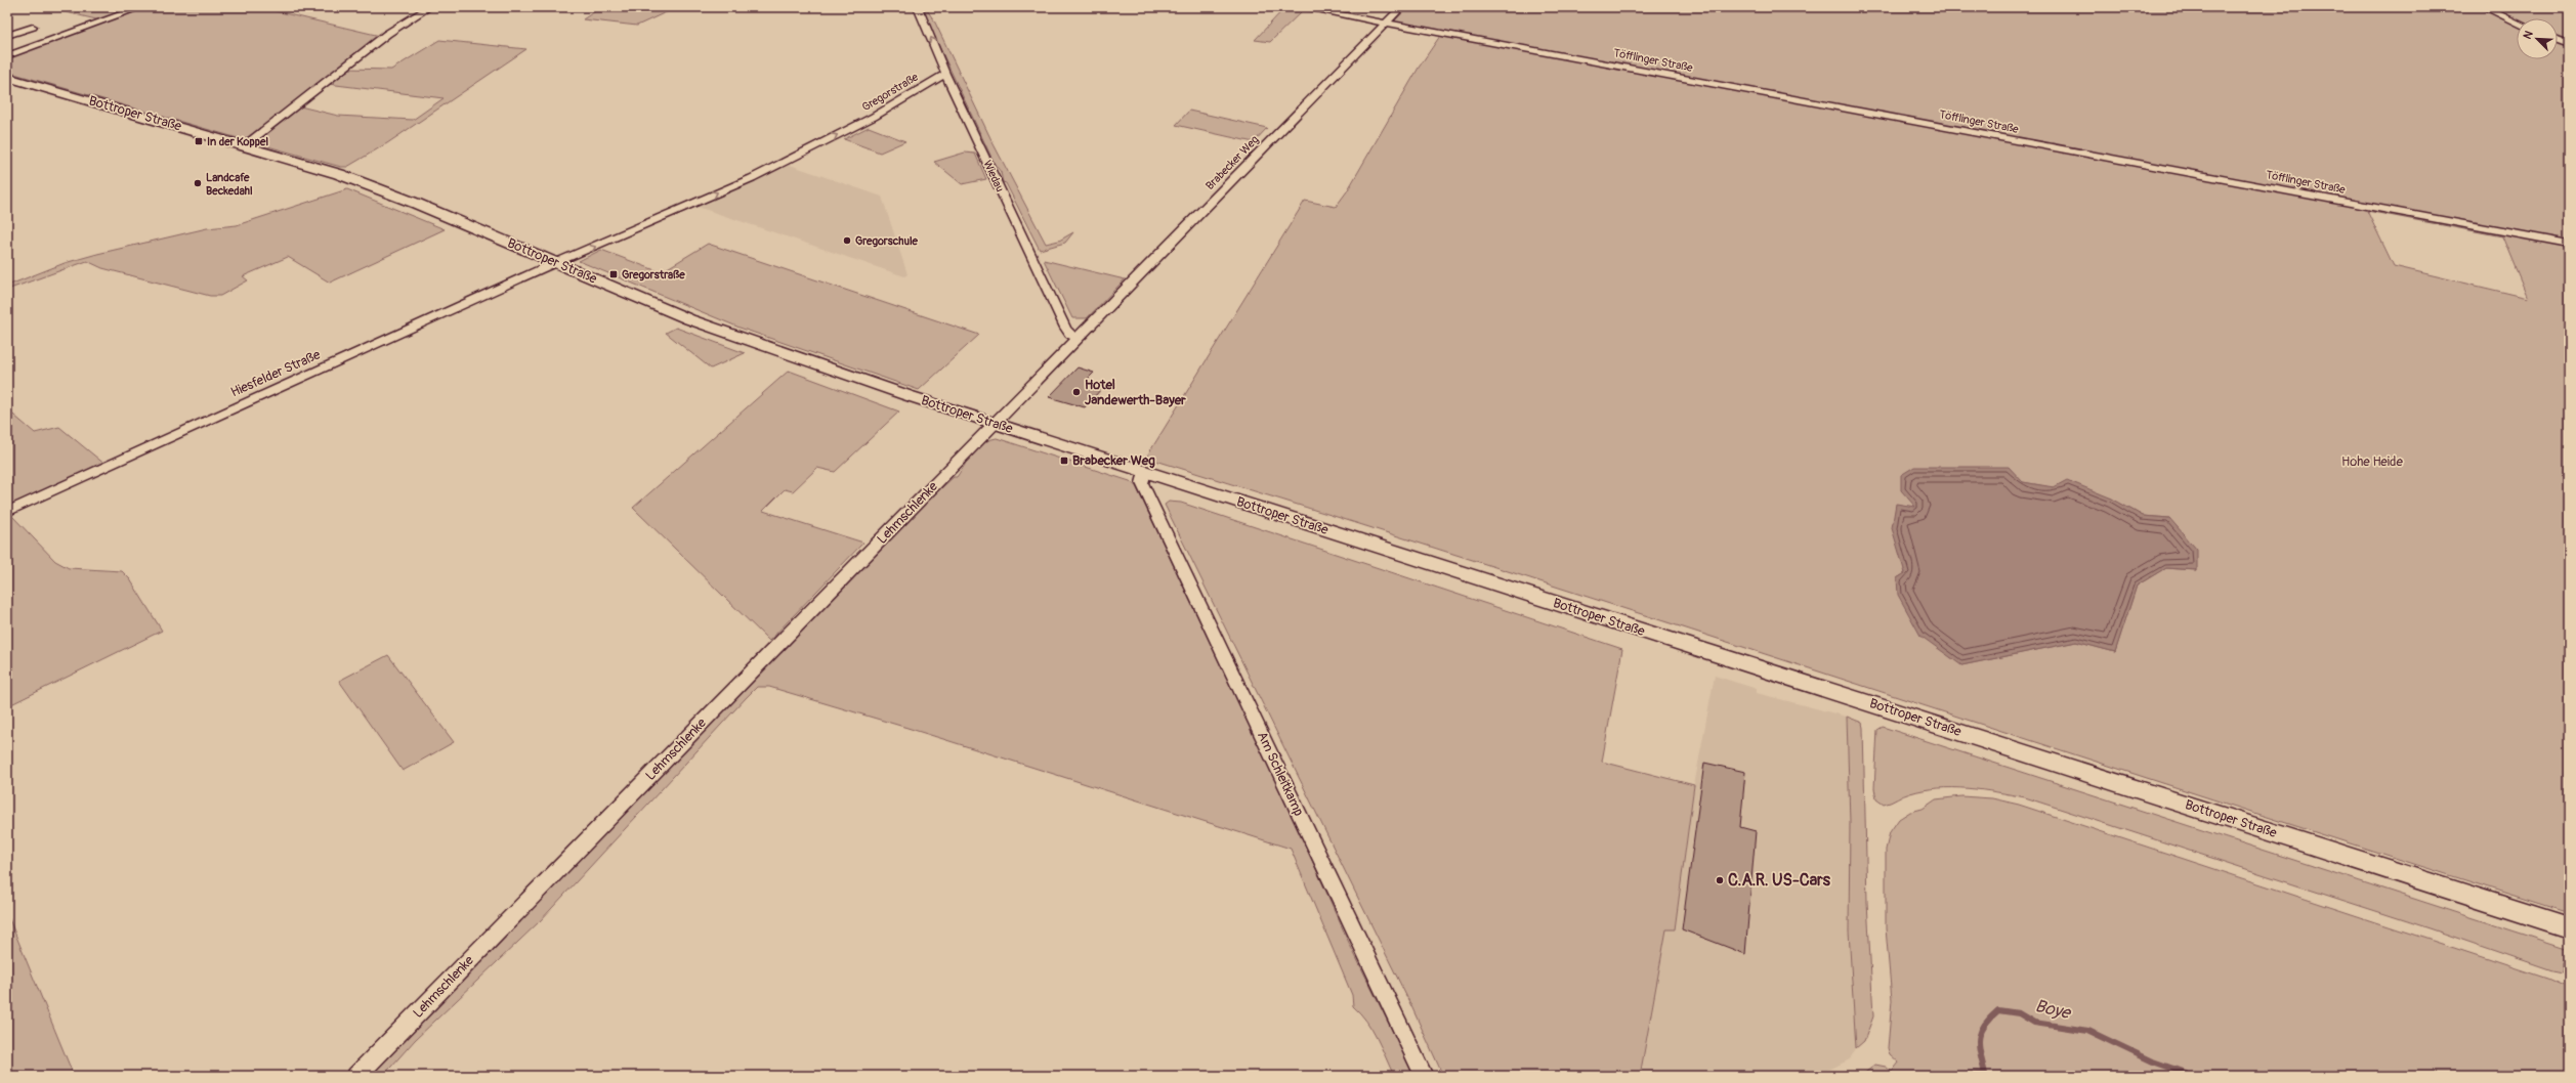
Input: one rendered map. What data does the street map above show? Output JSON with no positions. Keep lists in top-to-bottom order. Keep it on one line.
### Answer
{"streets":{"main road":["Bottroper Straße"],"street":["Töfflinger Straße","Gregorstraße","Brabecker Weg","Wiedau","Hiesfelder Straße","Lehmschlenke","Am Schleitkamp"]},"crossings":[["Töfflinger Straße","Brabecker Weg"],["Gregorstraße","Bottroper Straße"],["Gregorstraße","Wiedau"],["Gregorstraße","Hiesfelder Straße"],["Bottroper Straße","Brabecker Weg"],["Bottroper Straße","Hiesfelder Straße"],["Bottroper Straße","Lehmschlenke"],["Bottroper Straße","Am Schleitkamp"],["Brabecker Weg","Wiedau"],["Brabecker Weg","Lehmschlenke"]],"one_way":["Gregorstraße"],"water":["Boye"],"parks":["Hohe Heide"],"places":{"transit":["In der Koppel","Gregorstraße","Brabecker Weg"],"other":["Landcafe Beckedahl","Gregorschule","Hotel Jandewerth-Bayer","C.A.R. US-Cars"]},"north":"top left"}
